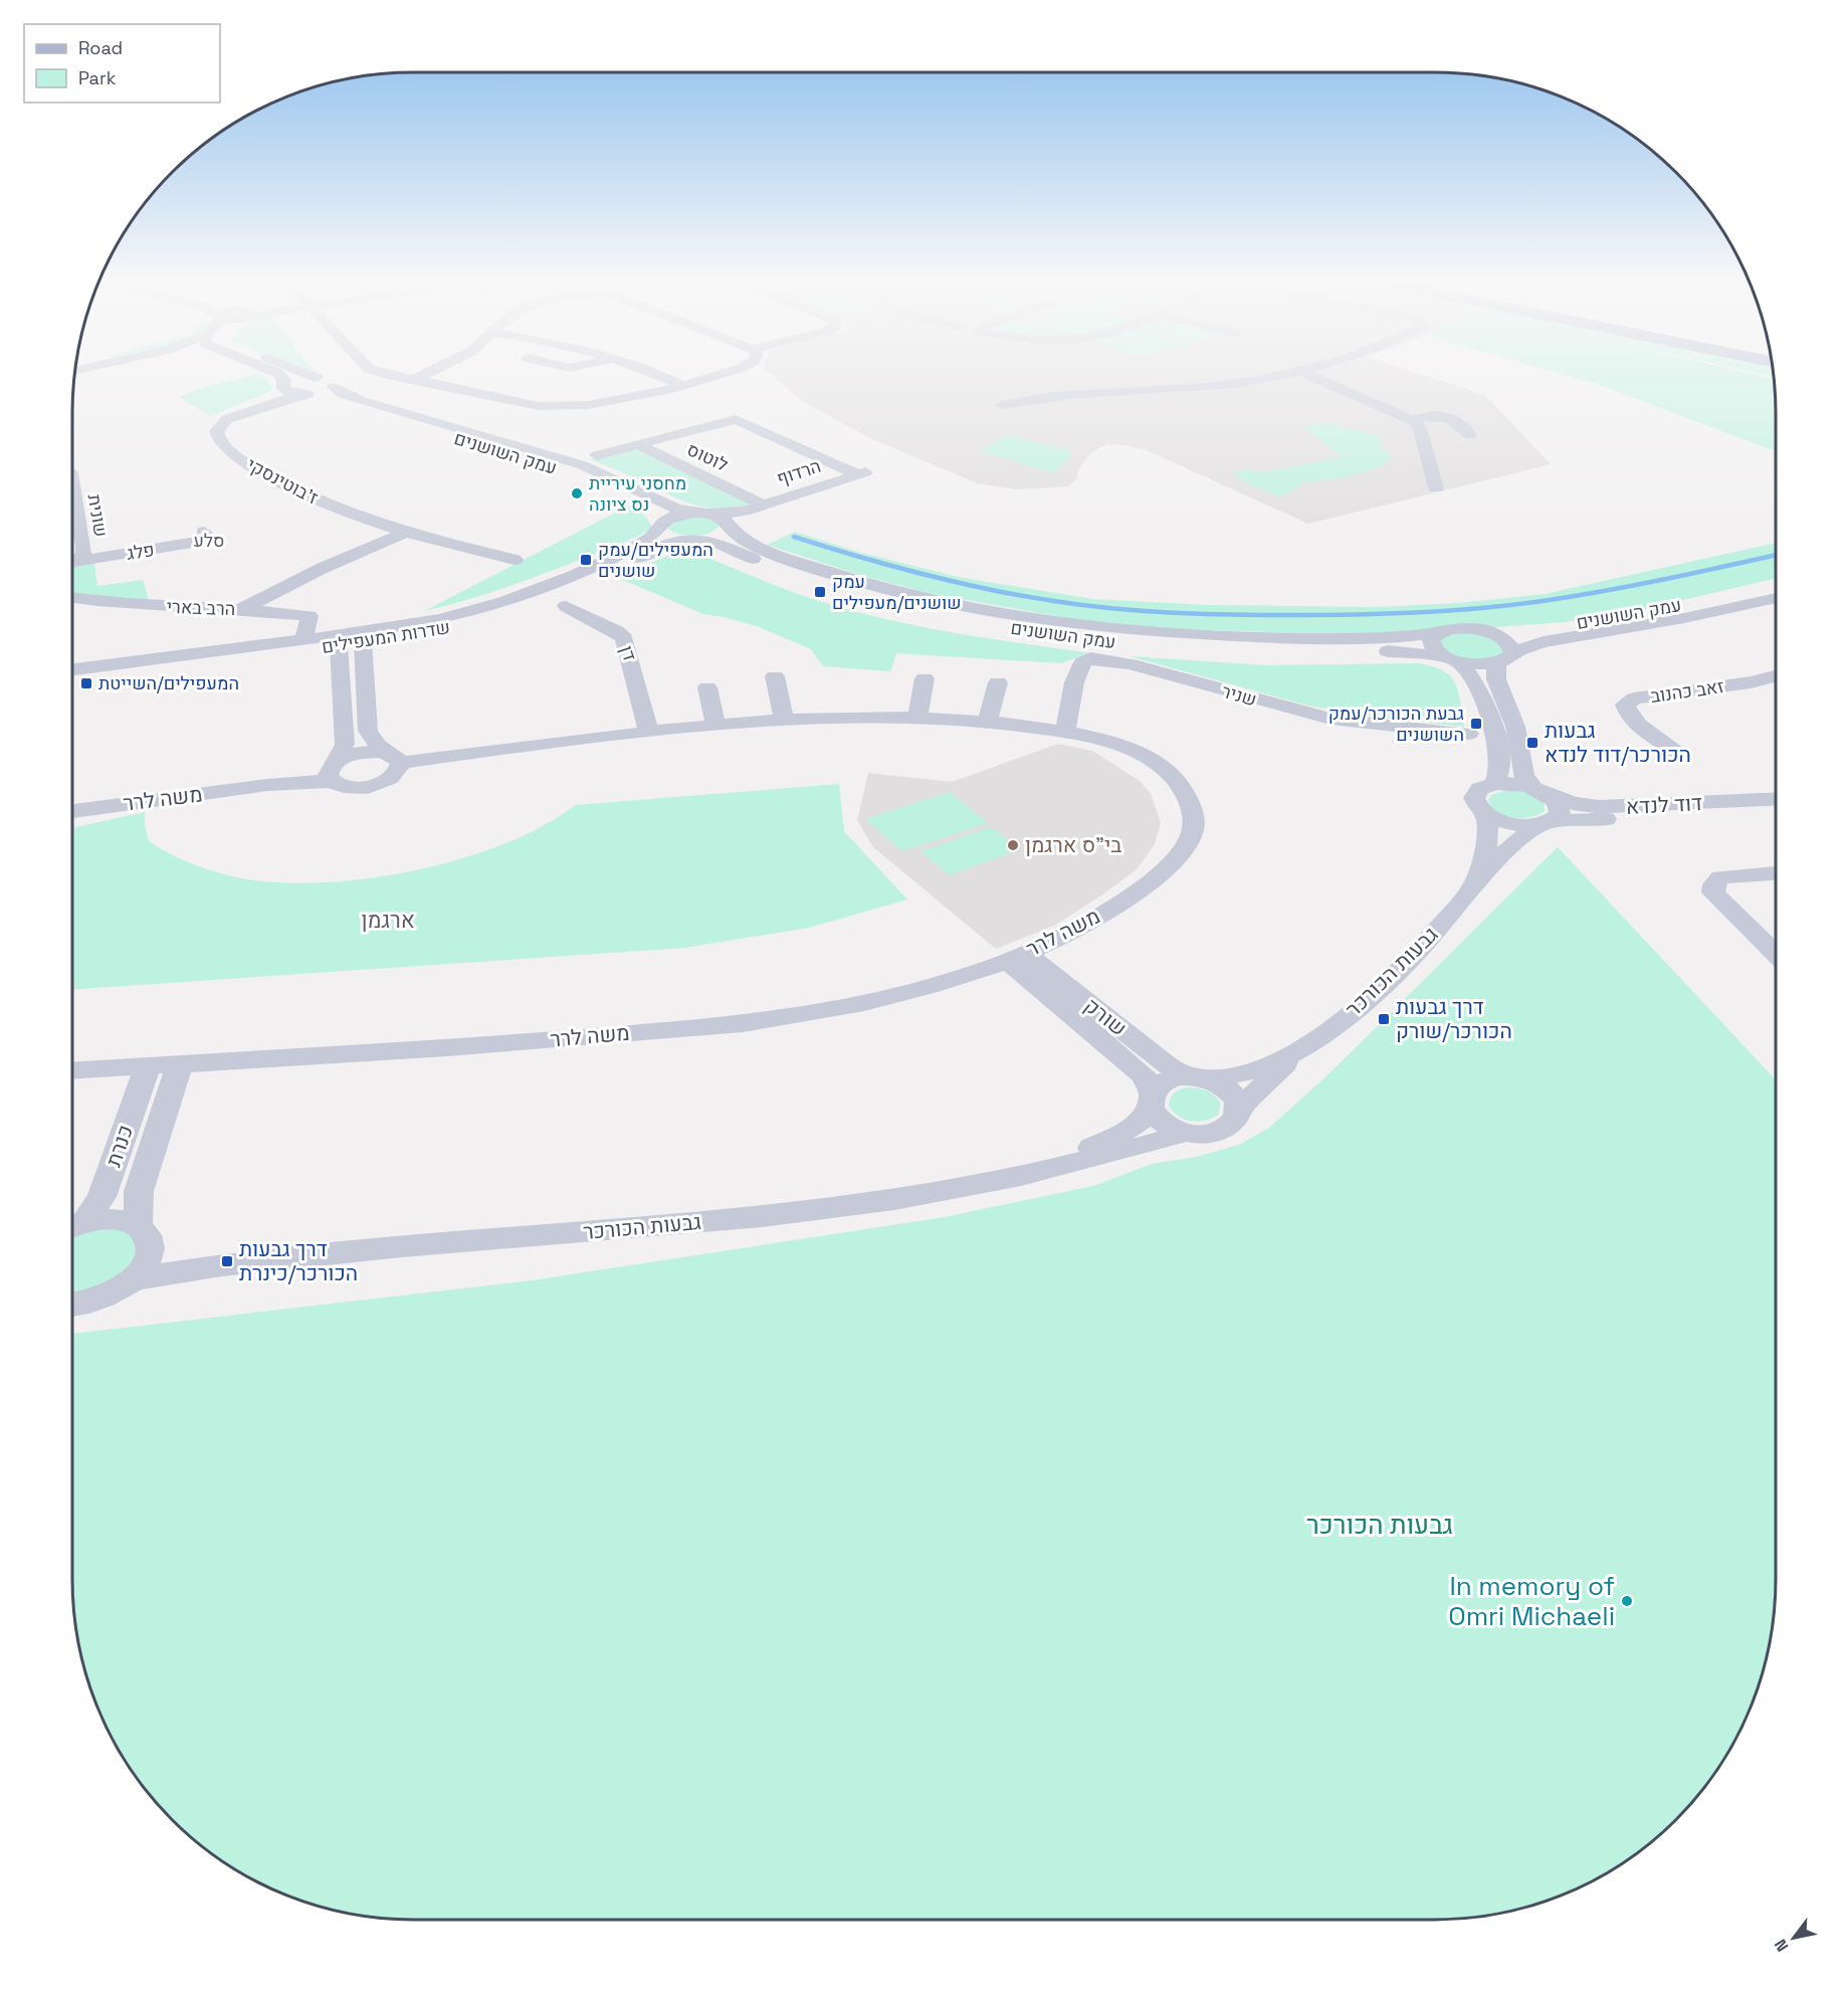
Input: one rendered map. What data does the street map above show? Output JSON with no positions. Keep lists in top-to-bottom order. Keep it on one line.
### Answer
{"streets":{"street":["עמק השושנים","לוטוס","הרדוף","ז'בוטינסקי","שונית","פלג","הרב בארי","שדרות המעפילים","דן","זאב כהנוב","שניר","משה לרר","דוד לנדא","גבעות הכורכר","שורק","כנרת"]},"crossings":[["עמק השושנים","הרדוף"],["עמק השושנים","ז'בוטינסקי"],["עמק השושנים","שדרות המעפילים"],["לוטוס","הרדוף"],["הרדוף","שדרות המעפילים"],["הרב בארי","שדרות המעפילים"],["דן","משה לרר"],["שניר","משה לרר"],["משה לרר","שורק"],["משה לרר","כנרת"],["דוד לנדא","גבעות הכורכר"],["גבעות הכורכר","שורק"],["גבעות הכורכר","כנרת"]],"districts":["סלע","ארגמן"],"parks":["גבעות הכורכר"],"places":{"other":["מחסני עיריית נס ציונה","בי\"ס ארגמן","In memory of Omri Michaeli"],"transit":["המעפילים/עמק שושנים","עמק שושנים/מעפילים","המעפילים/השייטת","גבעת הכורכר/עמק השושנים","גבעות הכורכר/דוד לנדא","דרך גבעות הכורכר/שורק","דרך גבעות הכורכר/כינרת"]},"legend":["Road","Park"],"north":"bottom left"}
